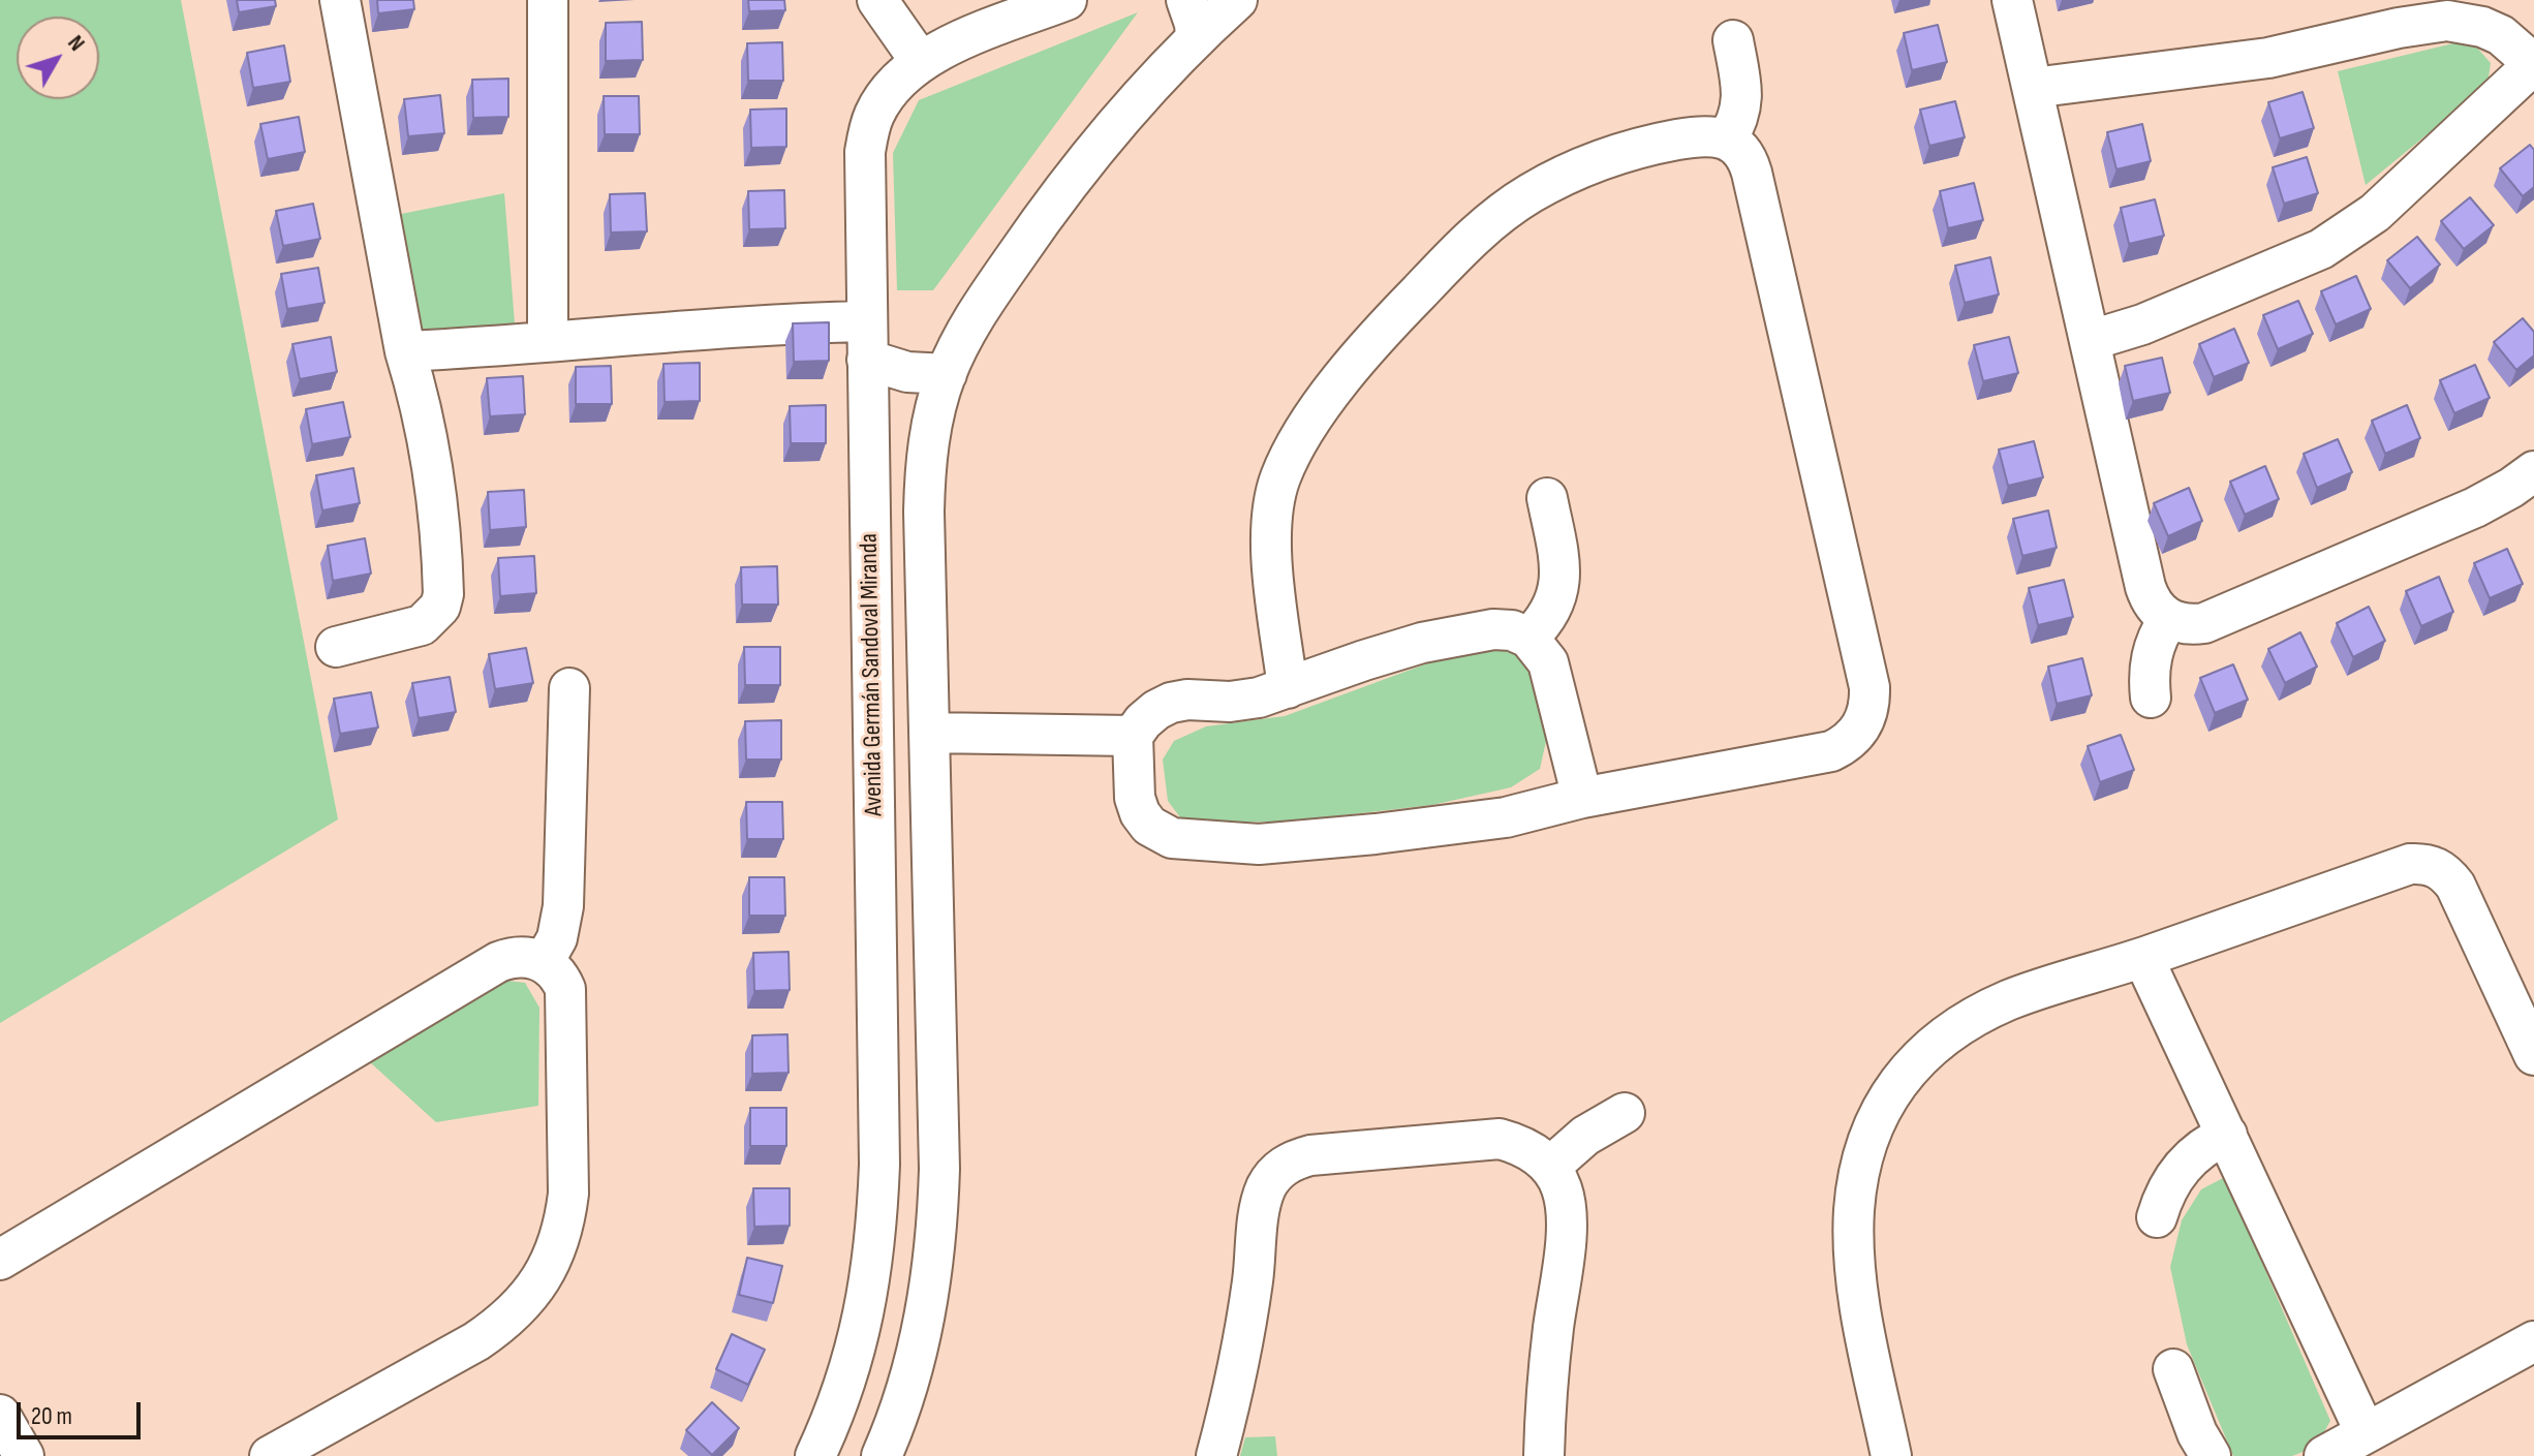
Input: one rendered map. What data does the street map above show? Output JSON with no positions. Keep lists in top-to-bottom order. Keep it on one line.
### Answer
{"streets":{"street":["Avenida Germán Sandoval Miranda"]},"scale_bar":"20 m","north":"top right"}
